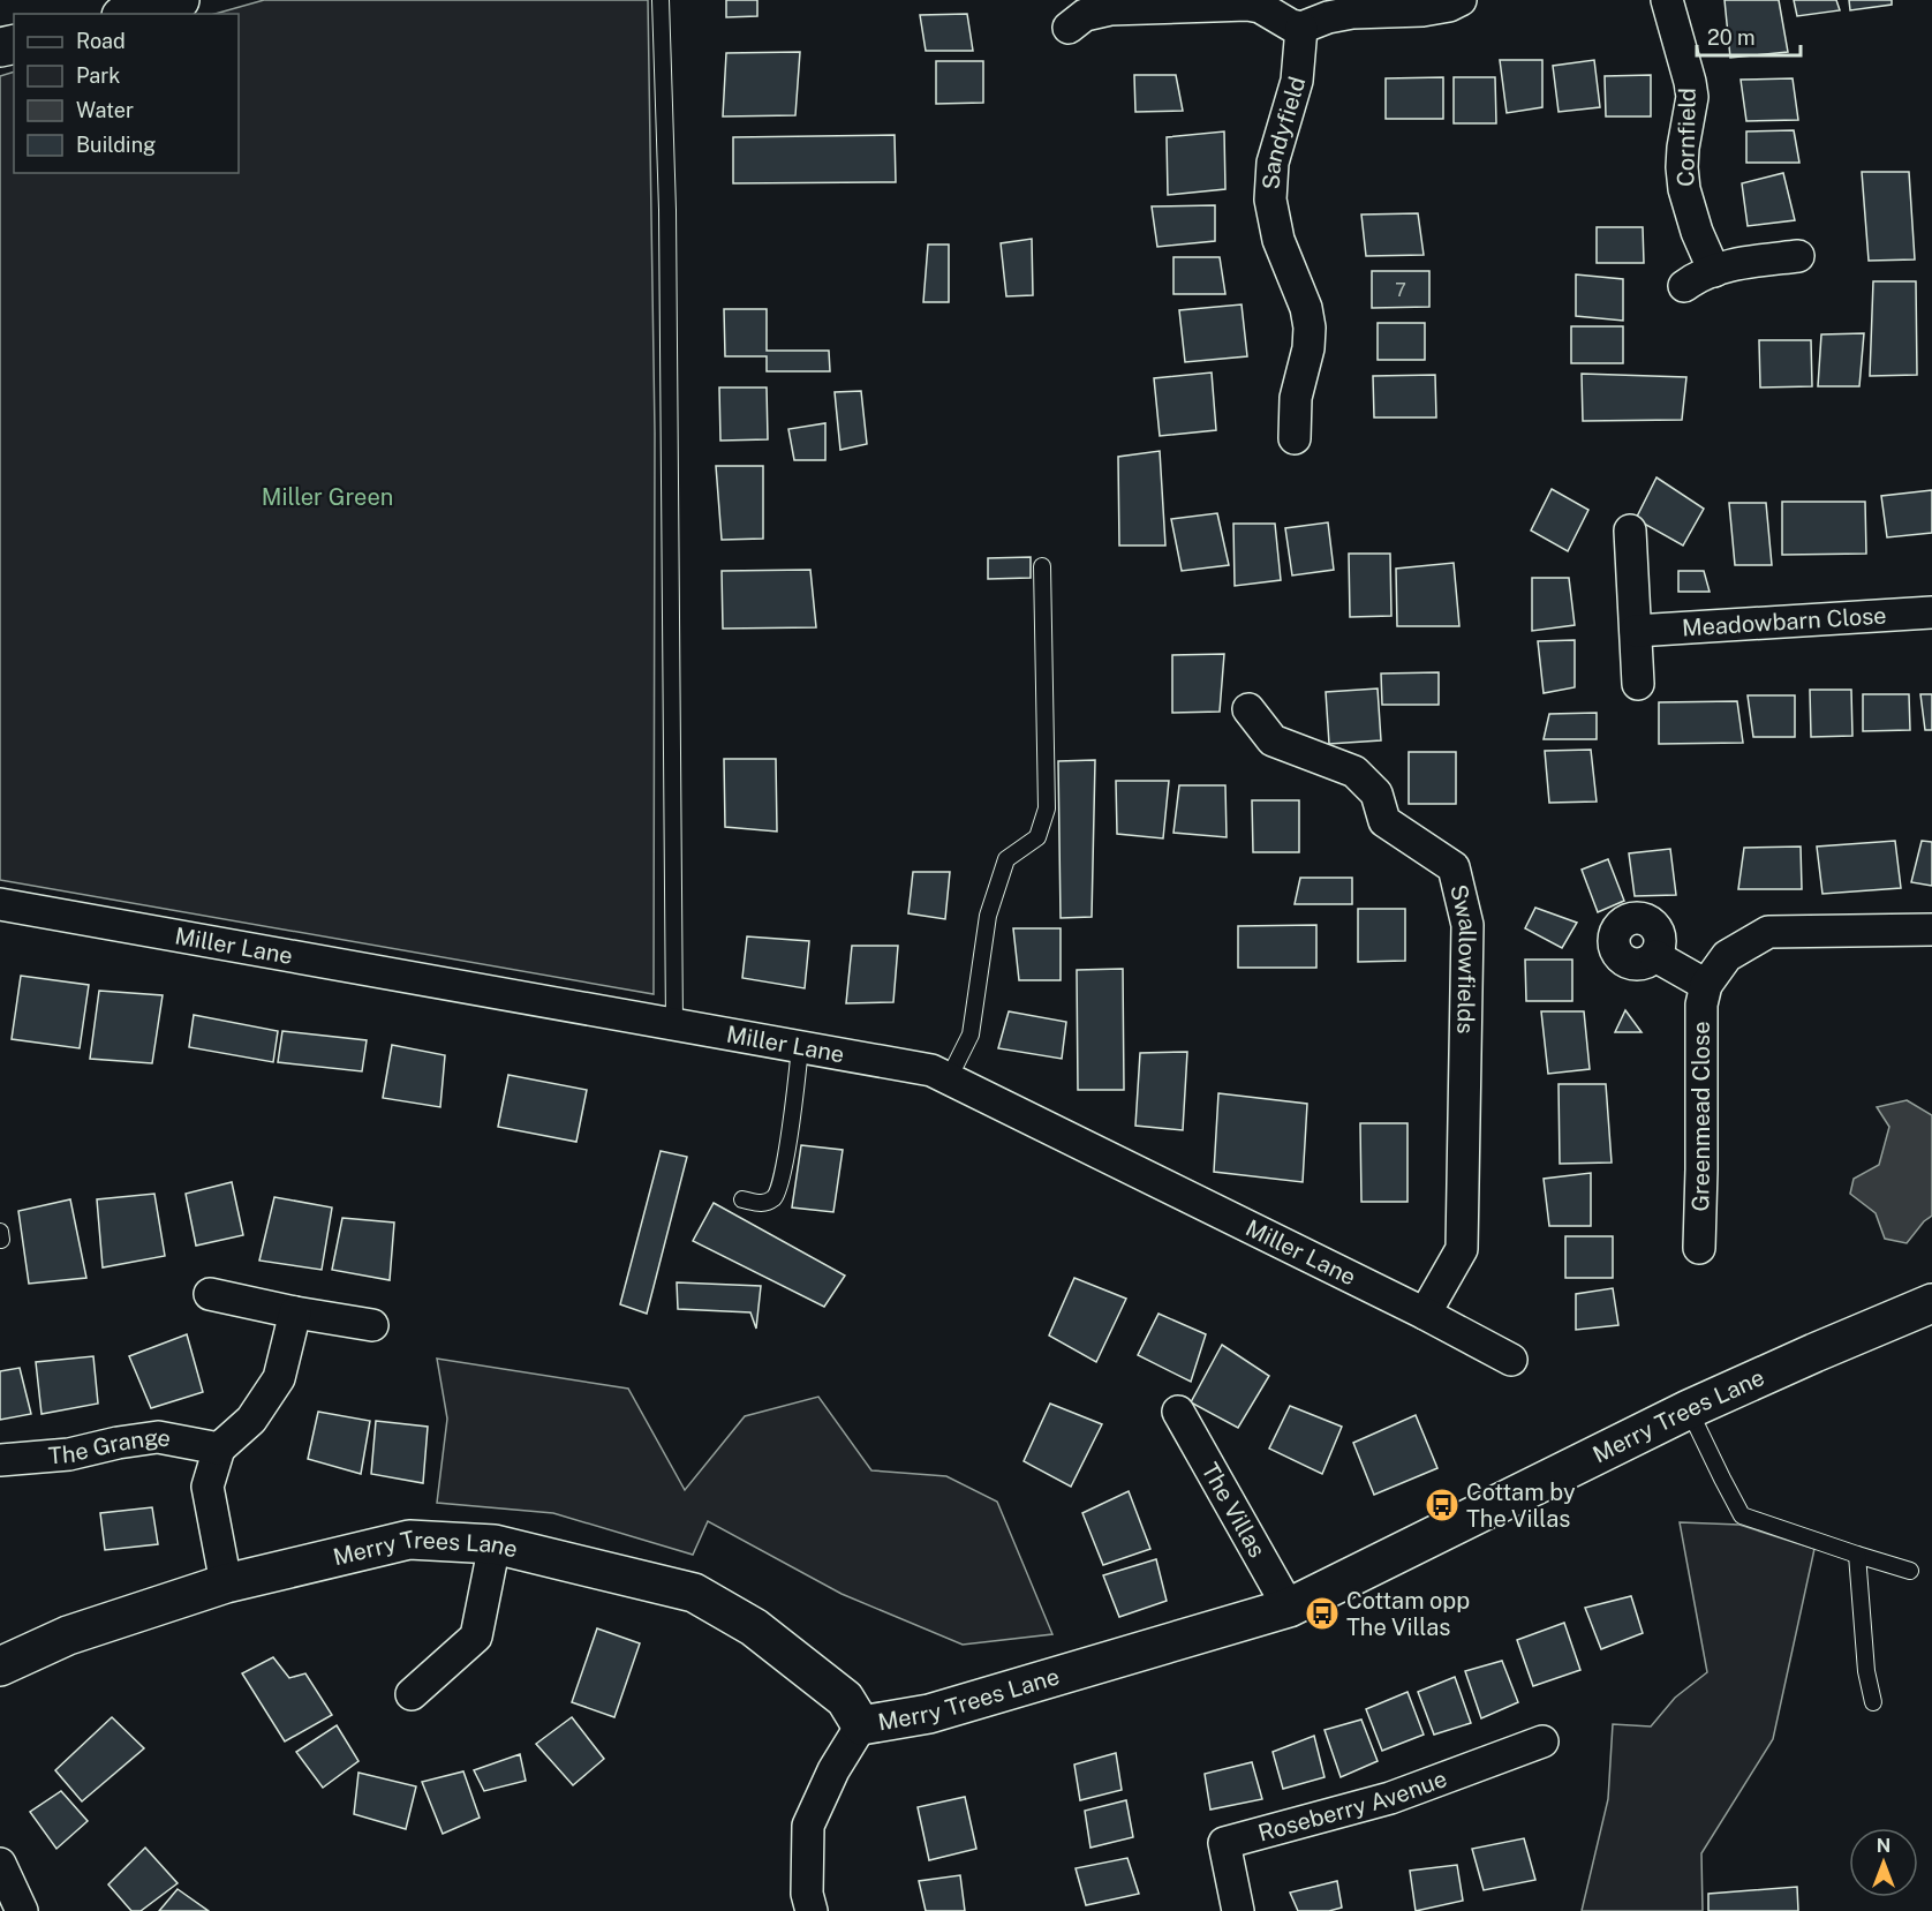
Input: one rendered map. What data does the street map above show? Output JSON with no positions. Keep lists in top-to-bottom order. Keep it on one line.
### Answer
{"streets":{"street":["Sandyfield","Cornfield","Meadowbarn Close","Miller Lane","Swallowfields","Greenmead Close","Merry Trees Lane","The Grange","The Villas","Roseberry Avenue"]},"crossings":[["Miller Lane","Swallowfields"],["Merry Trees Lane","The Villas"]],"parks":["Miller Green"],"places":{"bus stop":["Cottam by The Villas","Cottam opp The Villas"]},"house_numbers":["7"],"legend":["Road","Park","Water","Building"],"scale_bar":"20 m","north":"top"}
